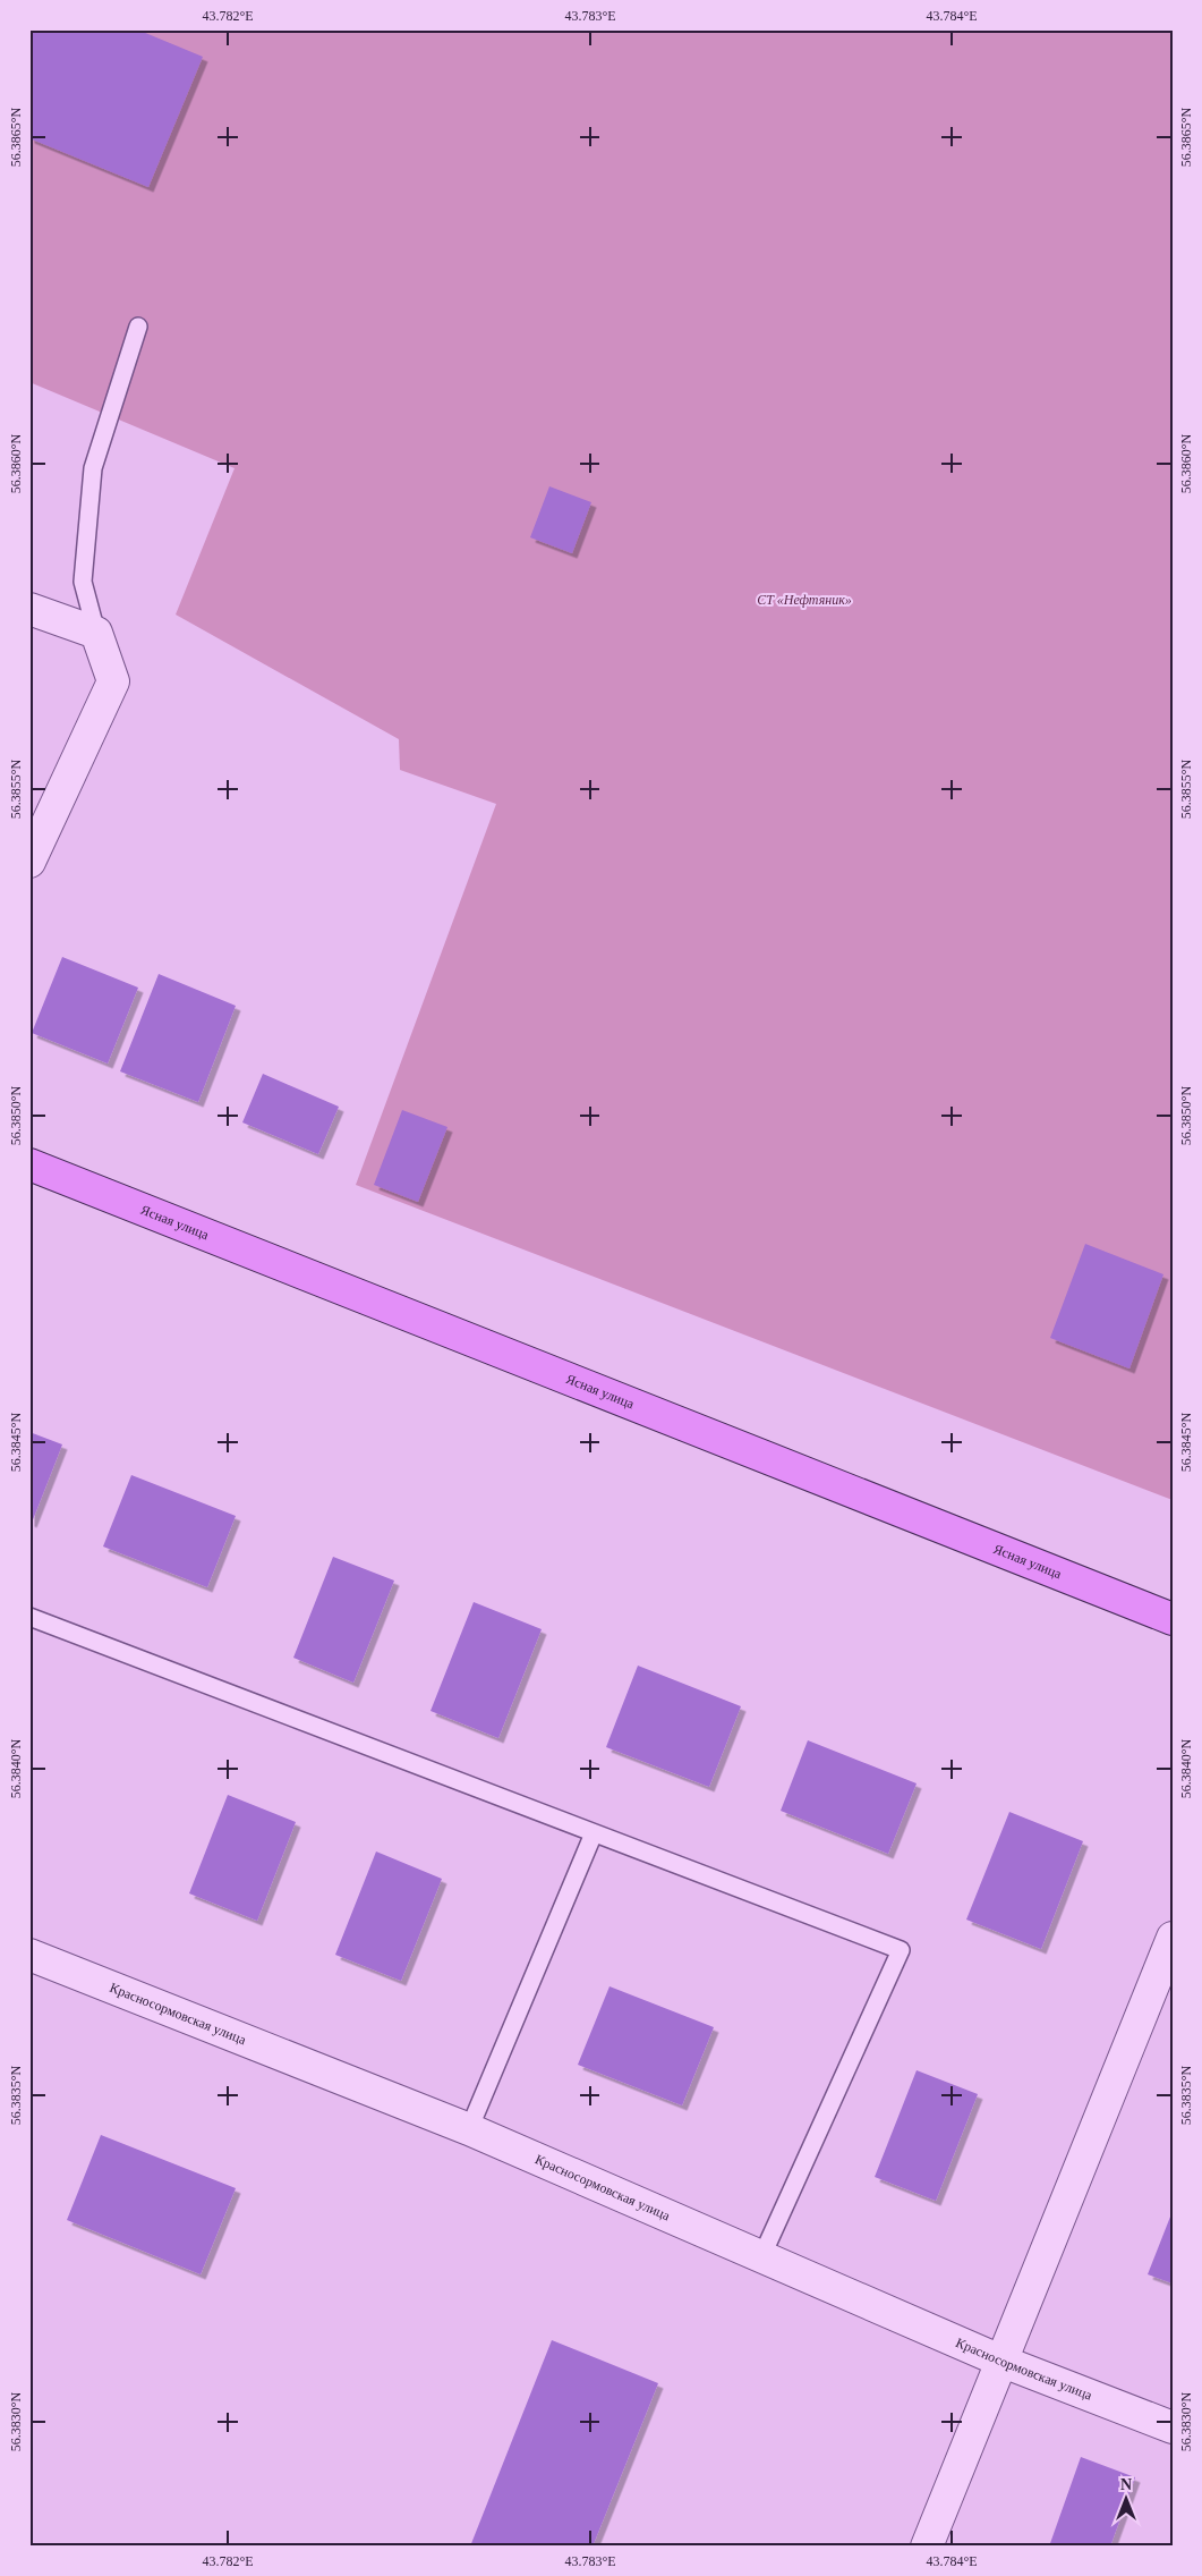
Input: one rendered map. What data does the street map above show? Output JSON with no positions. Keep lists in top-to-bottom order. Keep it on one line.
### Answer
{"streets":{"main road":["Ясная улица"],"street":["Красносормовская улица"]},"parks":["СТ «Нефтяник»"],"north":"top","coordinates":["43.782°E","43.783°E","43.784°E","56.3865°N","56.3860°N","56.3855°N","56.3850°N","56.3845°N","56.3840°N","56.3835°N","56.3830°N"]}
